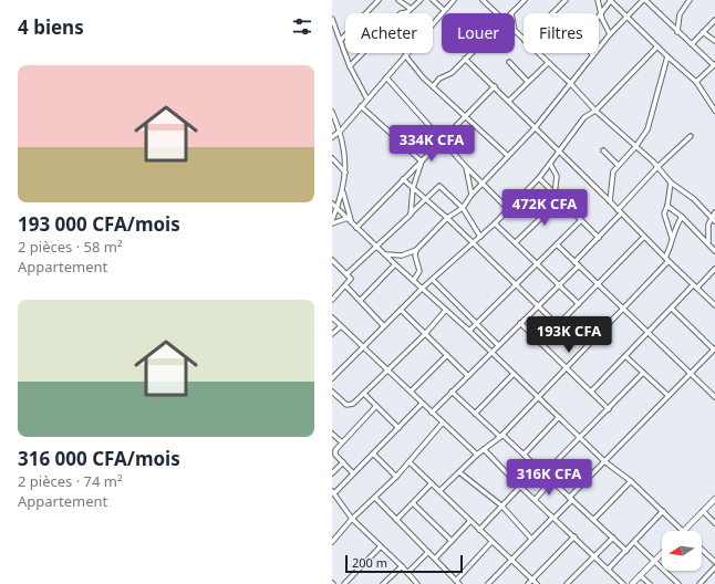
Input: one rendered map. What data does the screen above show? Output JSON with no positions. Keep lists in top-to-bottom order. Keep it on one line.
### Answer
{"scale_bar":"200 m","north":"left","page":{"heading":"4 biens","chip":["Acheter","Louer","Filtres"],"list":[{"name":"193 000 CFA/mois","note":"2 pièces · 58 m² · Appartement"},{"name":"316 000 CFA/mois","note":"2 pièces · 74 m² · Appartement"}],"price":["334K CFA","472K CFA","193K CFA","316K CFA"],"scale":"200 m"}}
